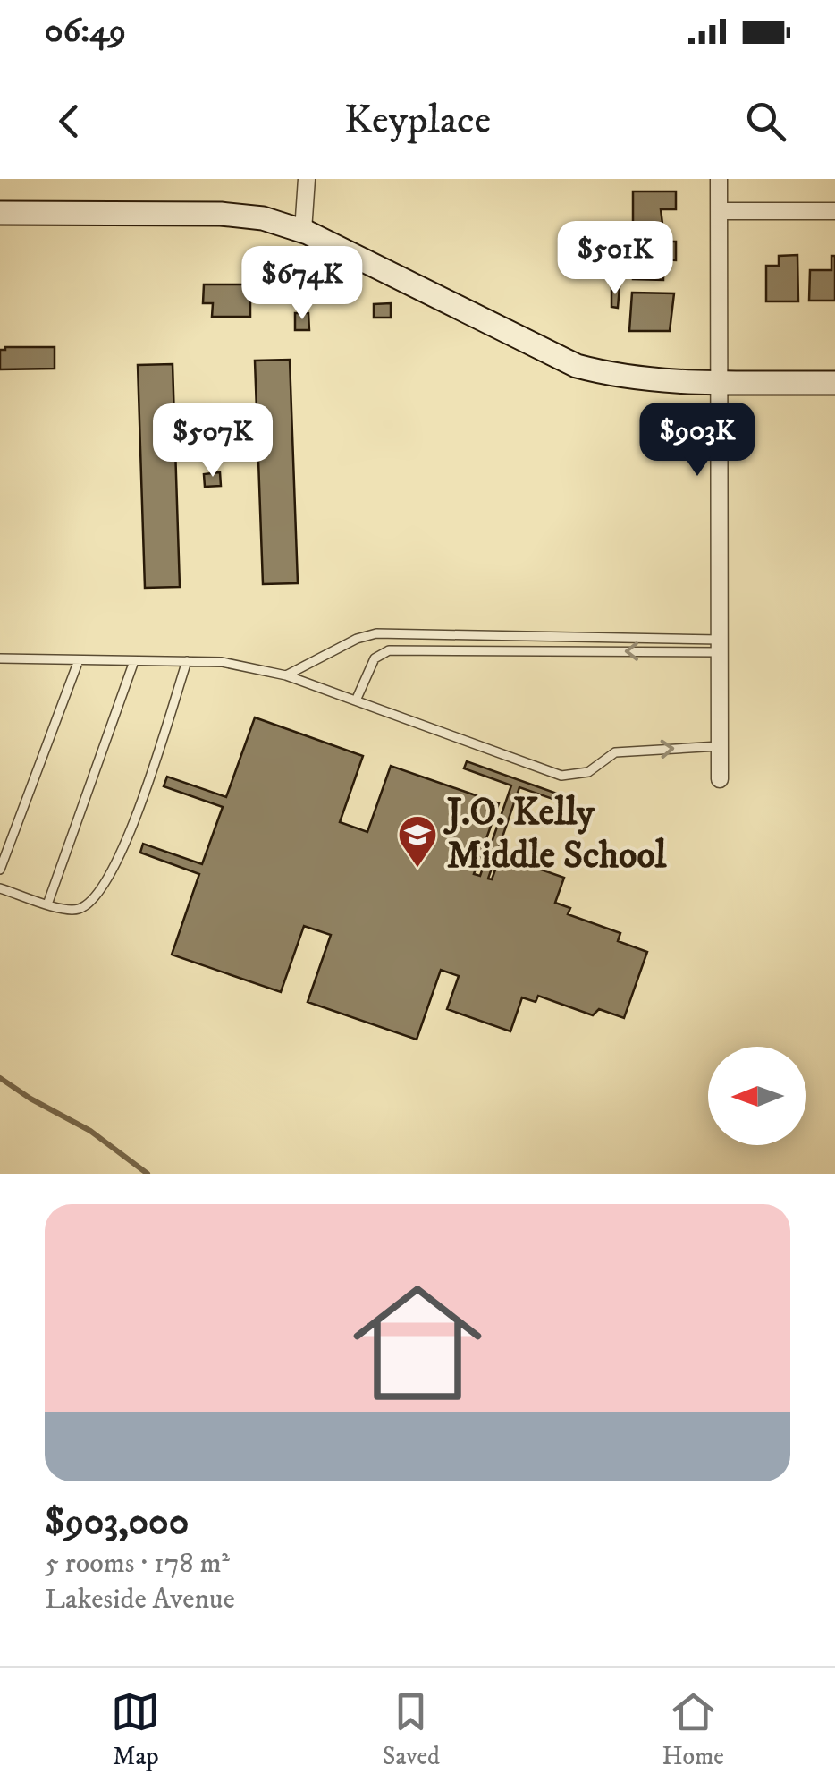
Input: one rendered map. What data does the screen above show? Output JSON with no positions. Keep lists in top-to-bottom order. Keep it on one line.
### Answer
{"places":{"school or university":["J.O. Kelly Middle School"]},"north":"left","page":{"status":"06:49","header":"Keyplace","price":["$501K","$674K","$903K","$507K"],"list":[{"name":"$903,000","note":"5 rooms · 178 m² · Lakeside Avenue"}],"tabs":["Map","Saved","Home"]}}
